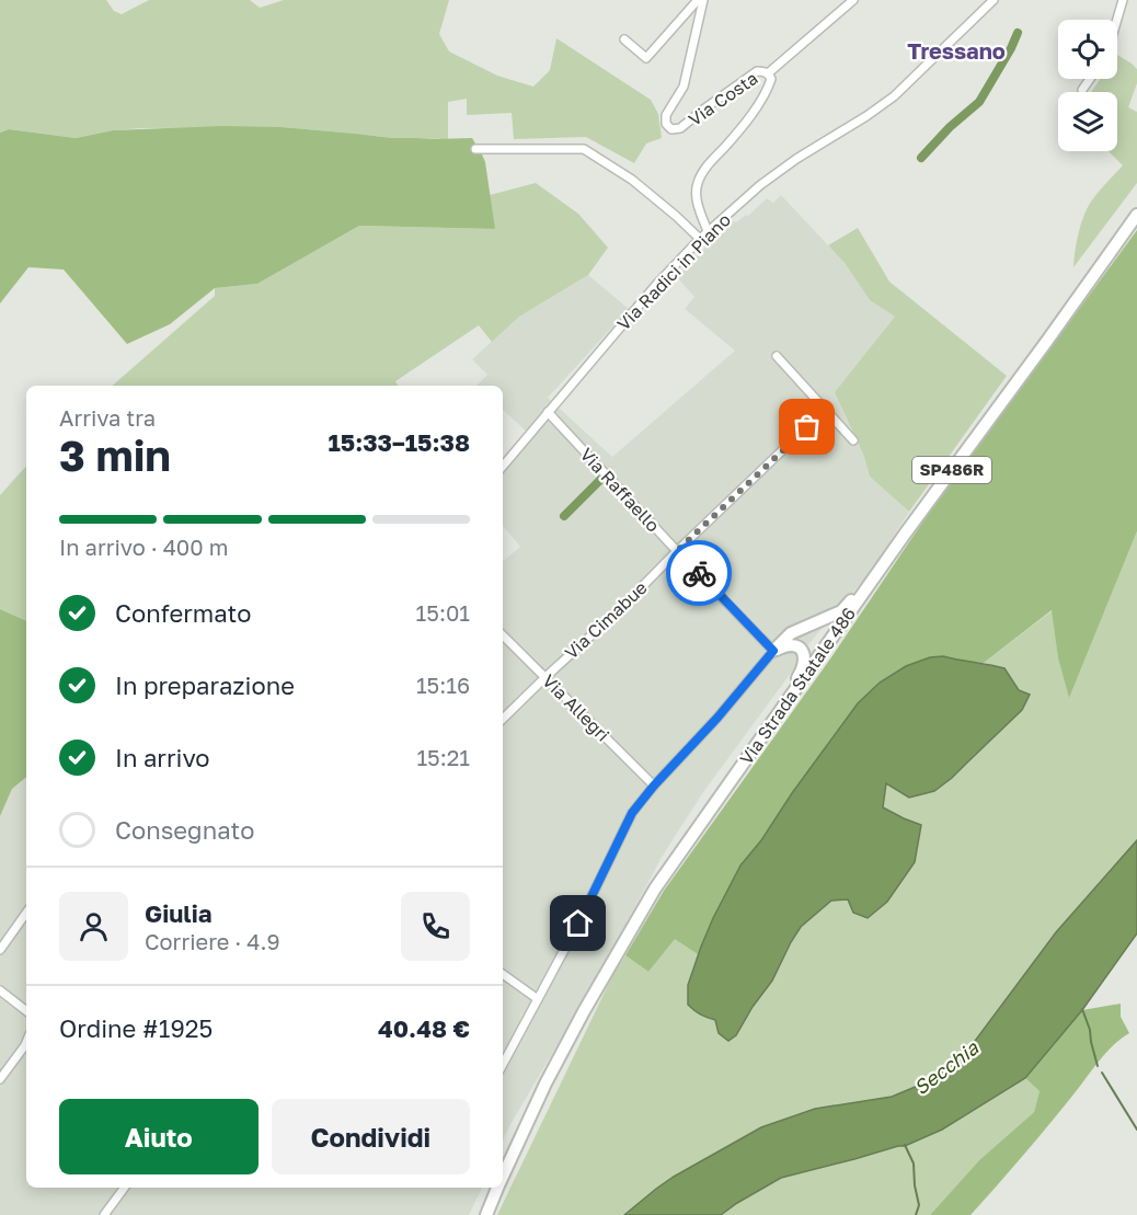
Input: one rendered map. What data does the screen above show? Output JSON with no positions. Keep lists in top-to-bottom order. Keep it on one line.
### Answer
{"streets":{"main road":["SP486R","Via Strada Statale 486"],"street":["Via Costa","Via Radici in Piano","Via Raffaello","Via Cimabue","Via Allegri"]},"crossings":[["Via Costa","Via Radici in Piano"],["Via Radici in Piano","Via Raffaello"],["Via Raffaello","Via Cimabue"],["Via Cimabue","Via Allegri"]],"districts":["Tressano"],"water":["Secchia"],"page":{"heading":["3 min","Arriva tra","15:33–15:38"],"panel":["Giulia","Corriere · 4.9","Ordine #1925","40.48 €"],"bar":"In arrivo · 400 m","list":[["Confermato","15:01"],["In preparazione","15:16"],["In arrivo","15:21"],"Consegnato"],"buttons":["Aiuto","Condividi"]}}
